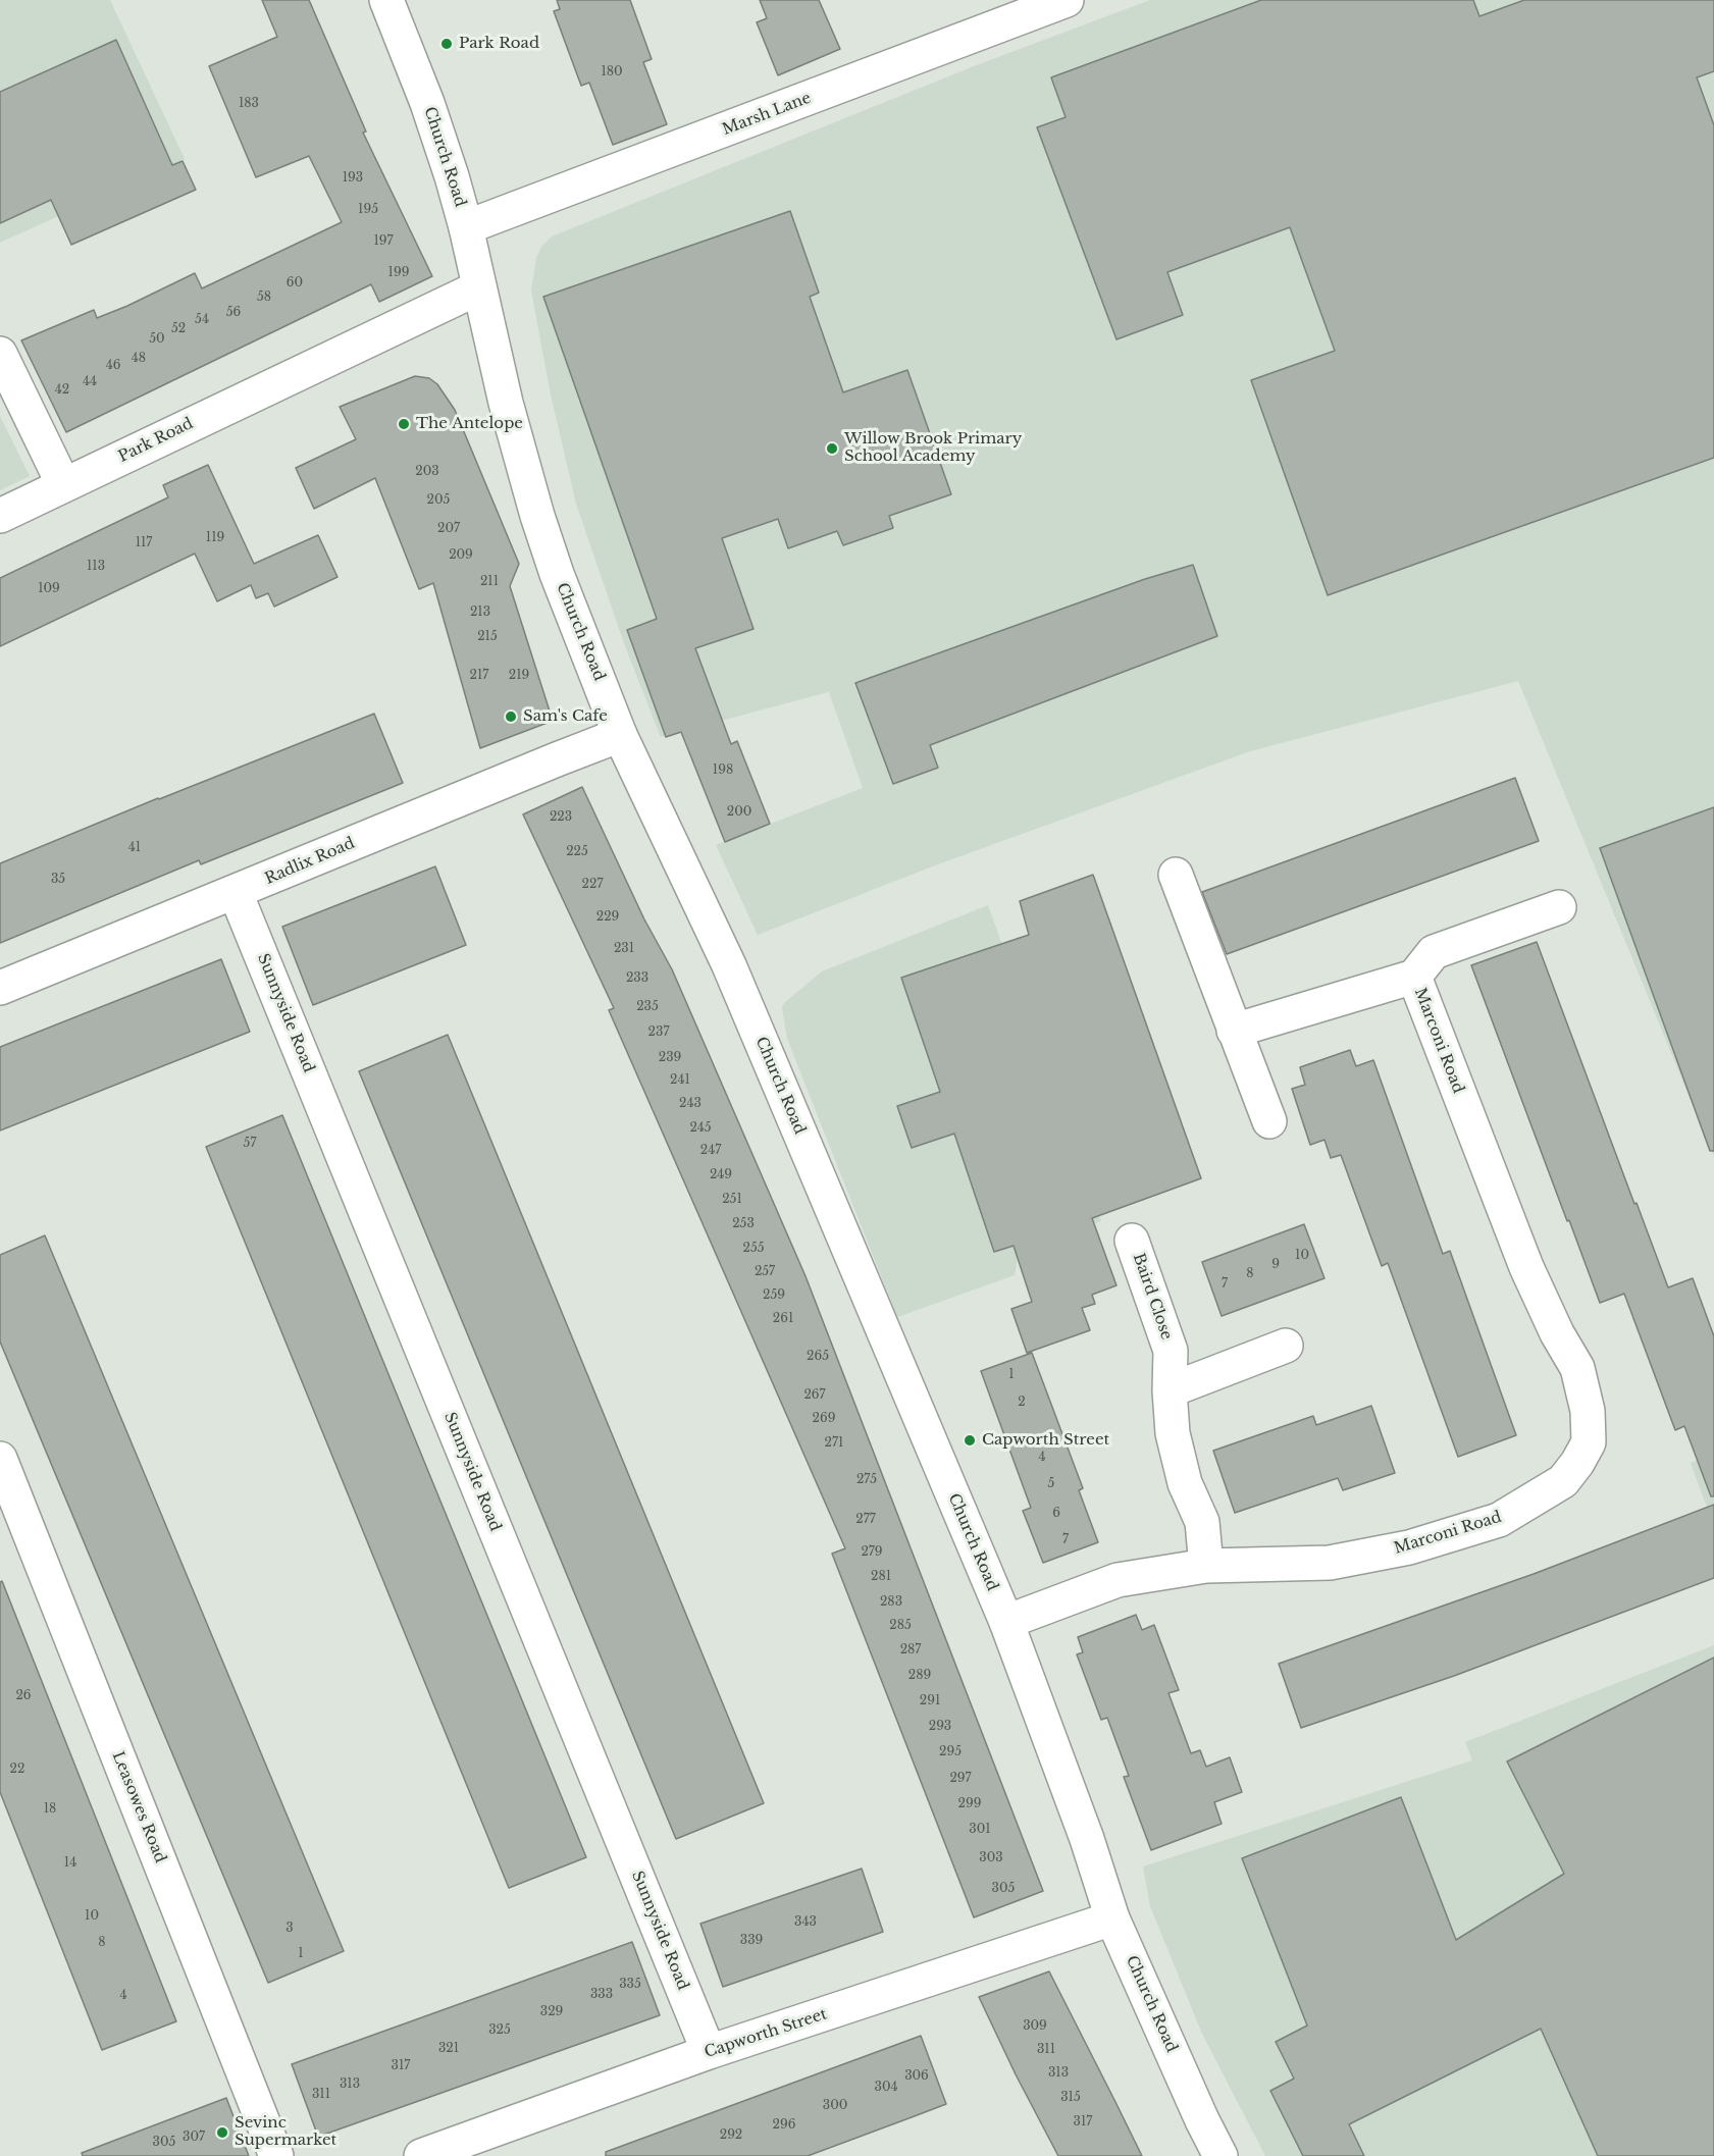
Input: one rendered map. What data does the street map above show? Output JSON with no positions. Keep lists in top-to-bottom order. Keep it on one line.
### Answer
{"streets":{"street":["Marsh Lane","Church Road","Park Road","Radlix Road","Sunnyside Road","Marconi Road","Baird Close","Leasowes Road","Capworth Street"]},"crossings":[["Marsh Lane","Church Road"],["Church Road","Park Road"],["Church Road","Radlix Road"],["Church Road","Marconi Road"],["Church Road","Capworth Street"],["Radlix Road","Sunnyside Road"],["Sunnyside Road","Capworth Street"],["Marconi Road","Baird Close"]],"places":["Park Road","The Antelope","Willow Brook Primary School Academy","Sam's Cafe","Capworth Street","Sevinc Supermarket"],"house_numbers":["180","183","193","195","197","199","60","58","56","54","52","50","48","46","44","42","203","205","207","119","117","209","113","211","109","213","215","217","219","198","200","223","41","225","35","227","229","231","233","235","237","239","241","243","245","57","247","249","251","253","255","10","9","257","8","7","259","261","265","1","267","2","269","271","4","275","5","6","277","7","279","281","283","285","287","289","26","291","293","295","22","297","299","18","301","303","14","305","10","343","3","339","8","1","335","333","4","329","309","325","321","311","317","313","306","313","304","311","315","300","317","296","292","307","305"]}
